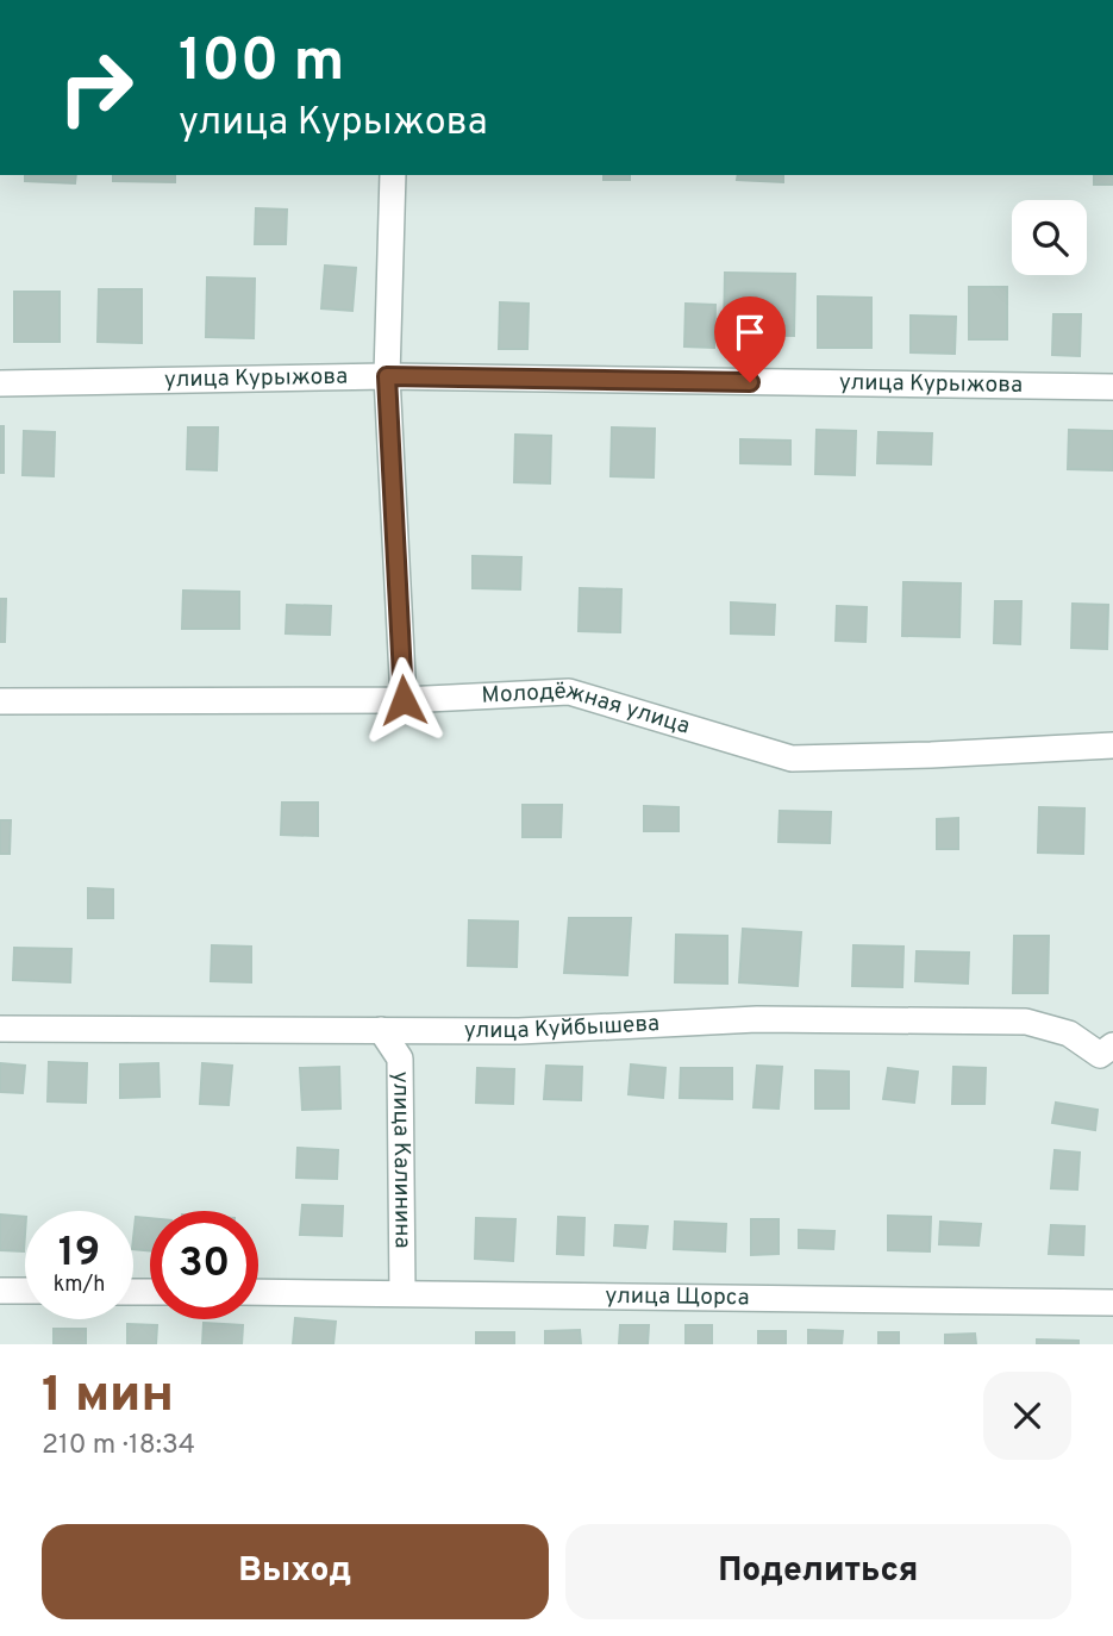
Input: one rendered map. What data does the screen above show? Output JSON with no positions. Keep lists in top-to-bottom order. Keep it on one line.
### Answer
{"streets":{"street":["улица Курыжова","Молодёжная улица","улица Куйбышева","улица Калинина","улица Щорса"]},"crossings":[["улица Куйбышева","улица Калинина"],["улица Калинина","улица Щорса"]],"page":{"turn":["100 m","улица Курыжова"],"speed":"19 km/h","limit":"30","heading":["1 мин","210 m · 18:34"],"buttons":["Выход","Поделиться"]}}
